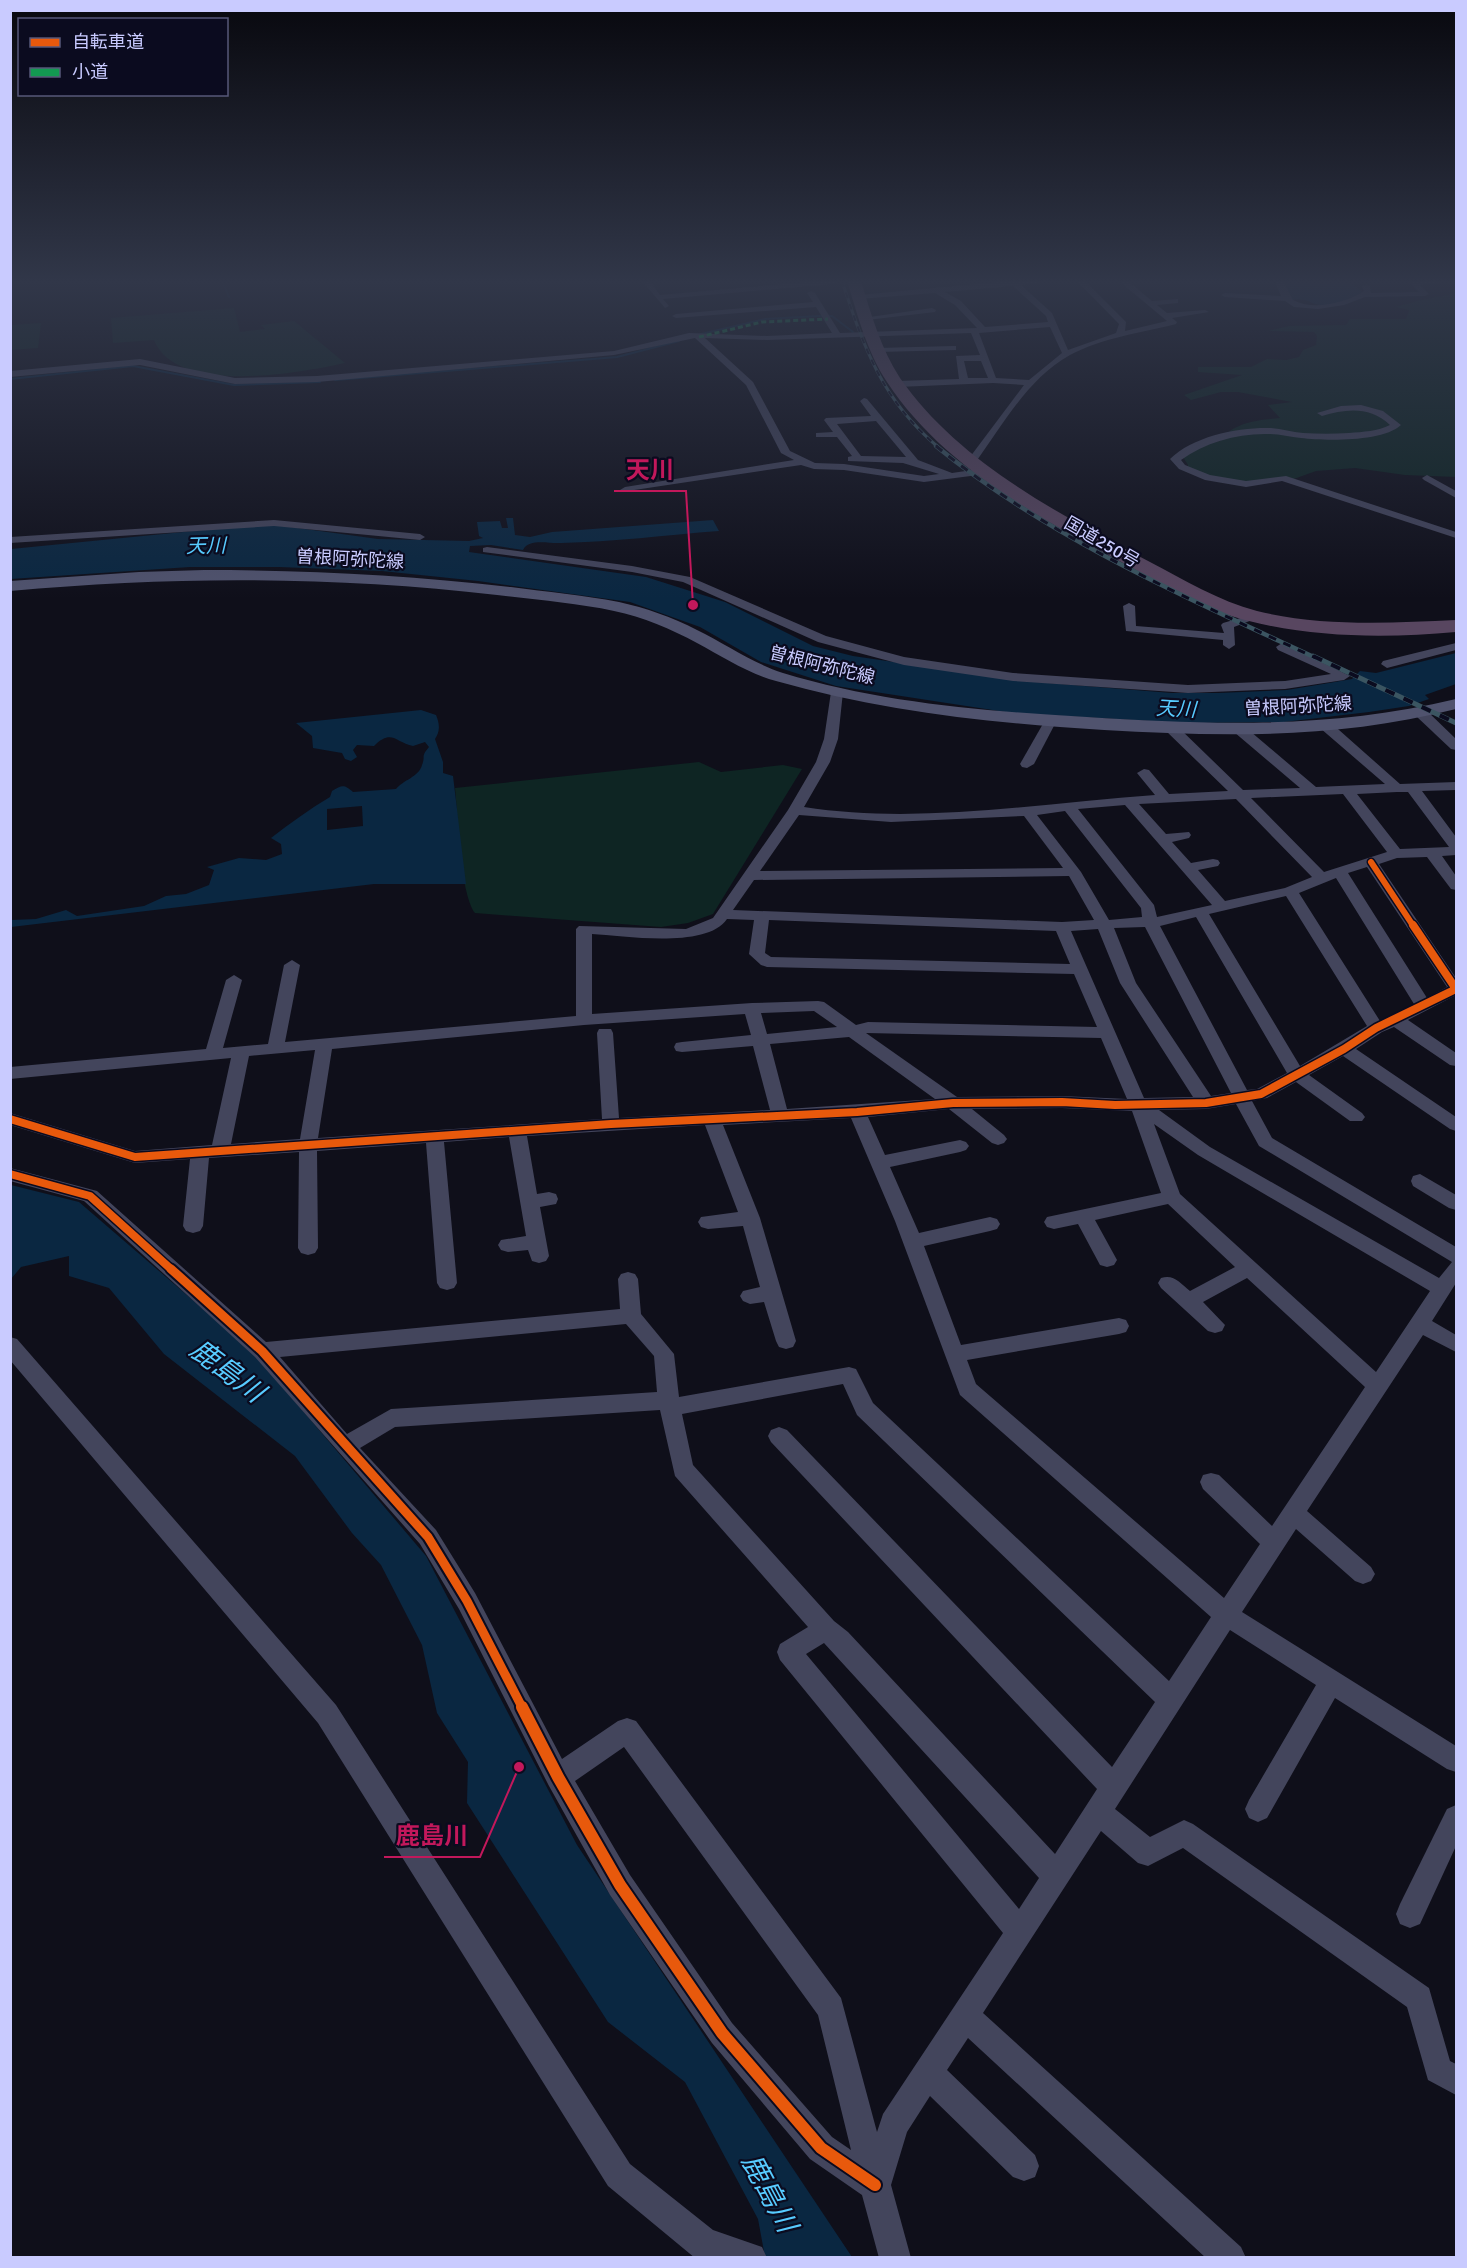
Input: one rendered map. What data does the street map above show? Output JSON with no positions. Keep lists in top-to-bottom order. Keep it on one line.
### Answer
{"streets":{"highway":["国道250号"],"main road":["曽根阿弥陀線"]},"water":["天川","鹿島川"],"places":["天川","鹿島川"],"legend":["自転車道","小道"]}
